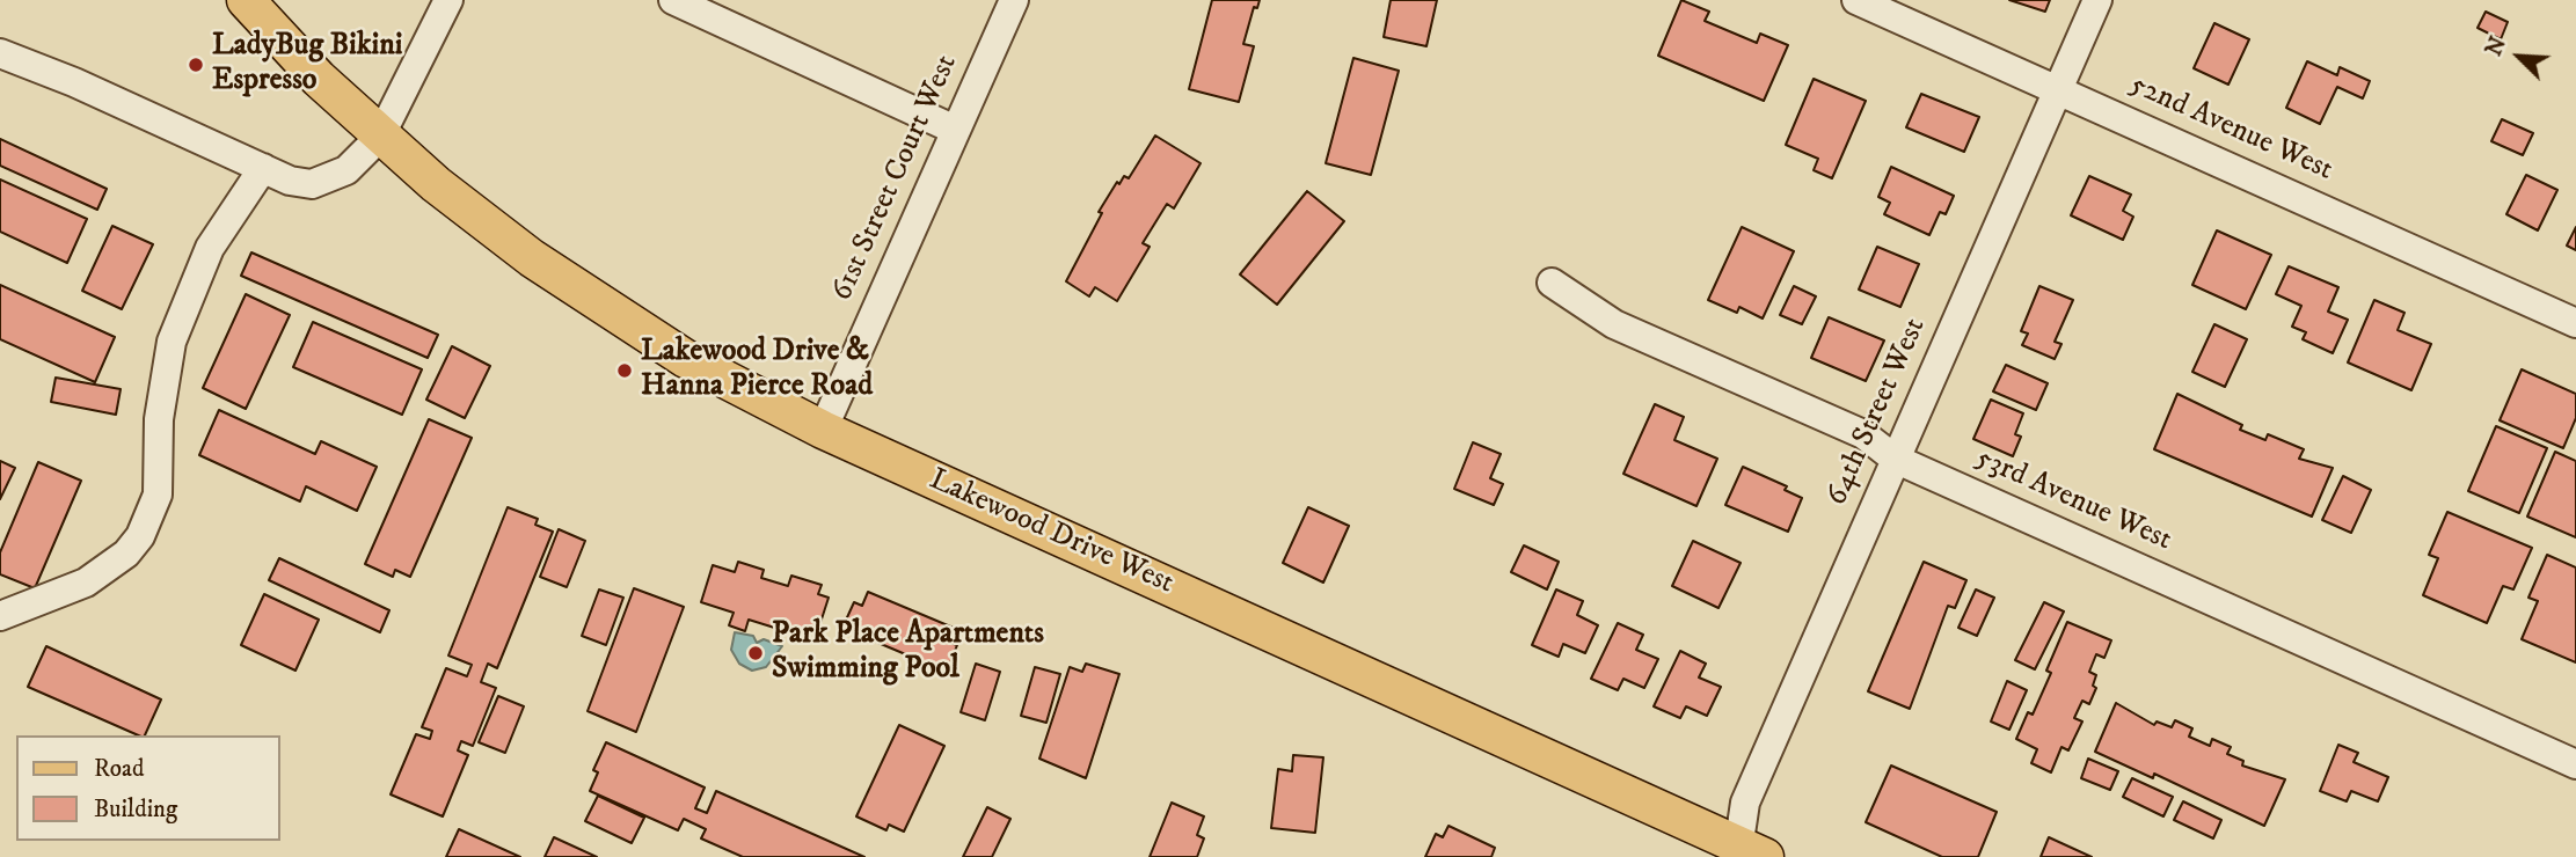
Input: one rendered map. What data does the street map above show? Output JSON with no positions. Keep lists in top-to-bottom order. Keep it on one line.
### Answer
{"streets":{"main road":["Lakewood Drive West"],"street":["52nd Avenue West","61st Street Court West","64th Street West","53rd Avenue West"]},"crossings":[["52nd Avenue West","64th Street West"],["61st Street Court West","Lakewood Drive West"],["64th Street West","53rd Avenue West"],["64th Street West","Lakewood Drive West"]],"places":["LadyBug Bikini Espresso","Lakewood Drive & Hanna Pierce Road","Park Place Apartments Swimming Pool"],"legend":["Road","Building"],"north":"top left"}
